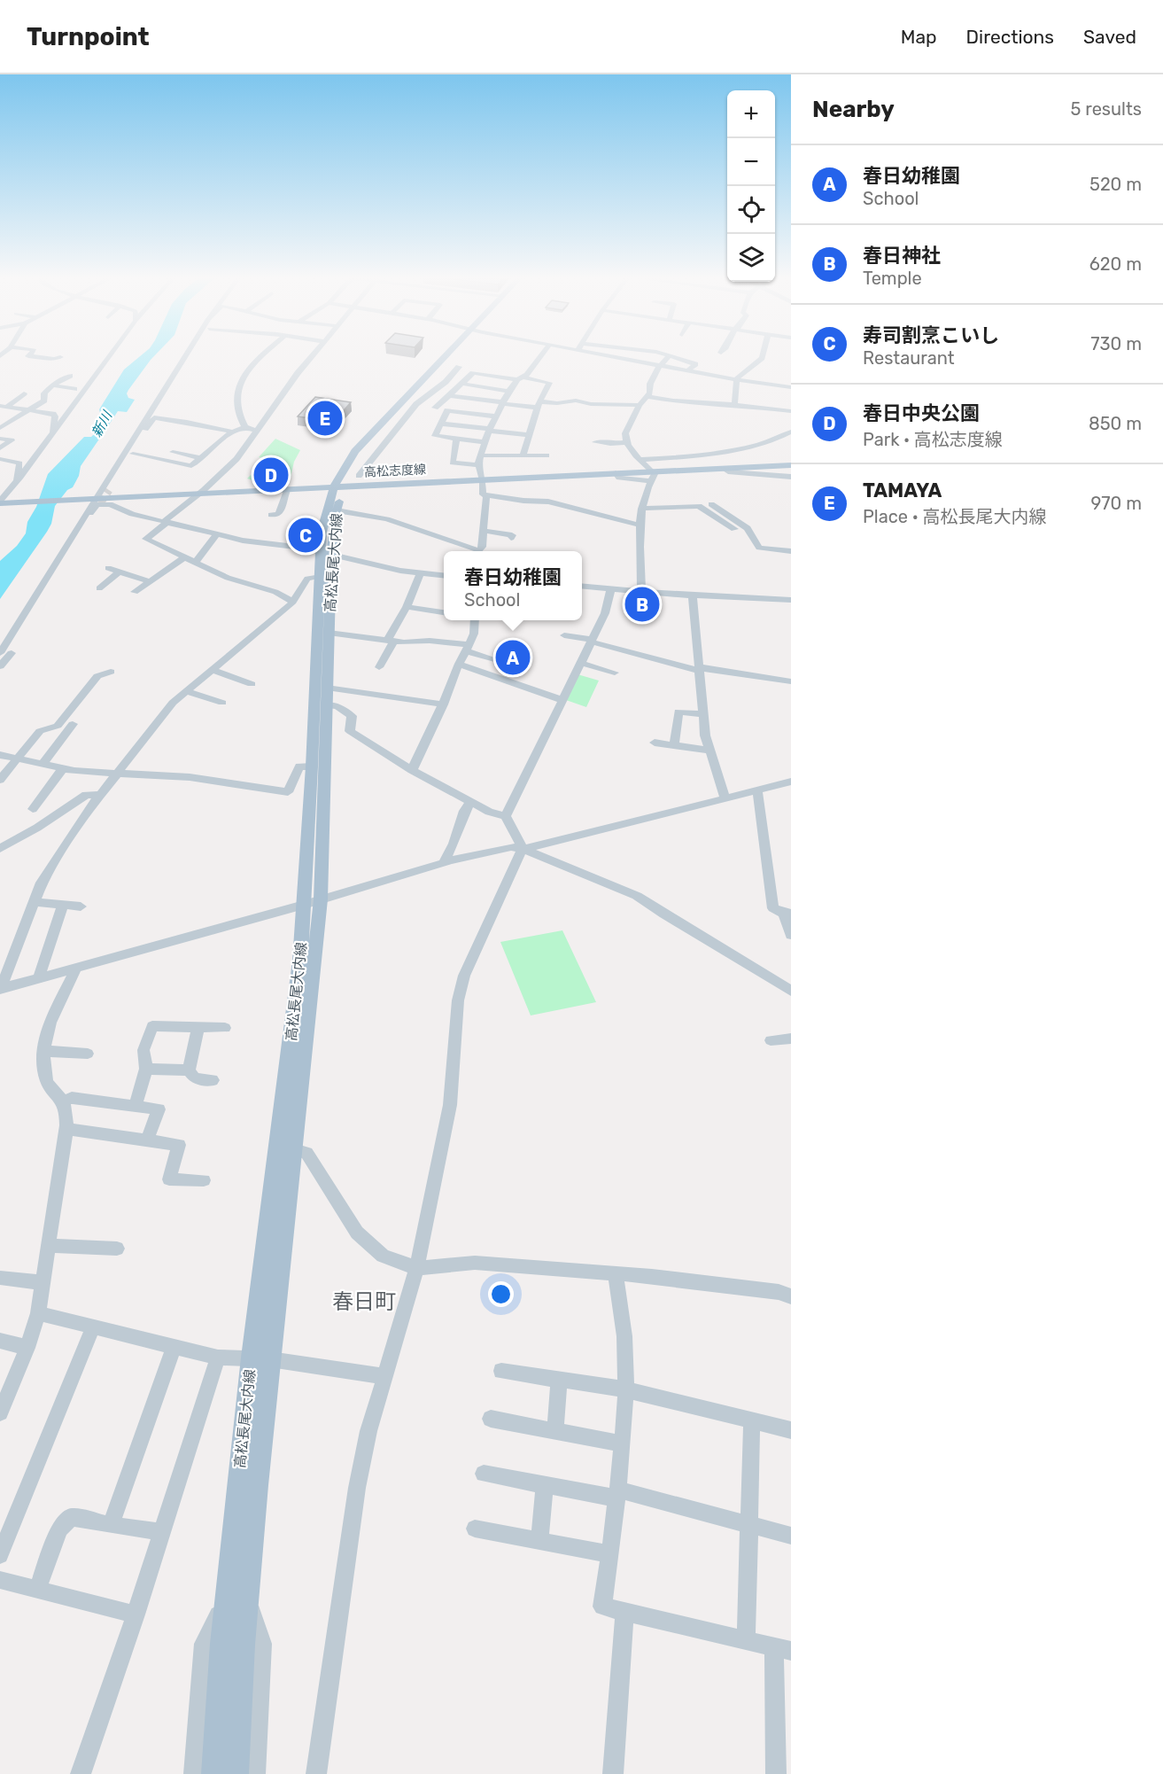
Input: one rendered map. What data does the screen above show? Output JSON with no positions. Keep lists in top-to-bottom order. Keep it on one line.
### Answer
{"streets":{"main road":["高松志度線","高松長尾大内線"]},"crossings":[["高松志度線","高松長尾大内線"]],"districts":["春日町"],"water":["新川"],"page":{"header":"Turnpoint","nav":["Map","Directions","Saved"],"heading":["Nearby","5 results"],"map_buttons":["+","−"],"list":[{"mark":"A","name":"春日幼稚園","note":"School","value":"520 m"},{"mark":"B","name":"春日神社","note":"Temple","value":"620 m"},{"mark":"C","name":"寿司割烹こいし","note":"Restaurant","value":"730 m"},{"mark":"D","name":"春日中央公園","note":"Park · 高松志度線","value":"850 m"},{"mark":"E","name":"TAMAYA","note":"Place · 高松長尾大内線","value":"970 m"}],"pins":["E","D","C","B","A"],"popup":["春日幼稚園","School"]}}
